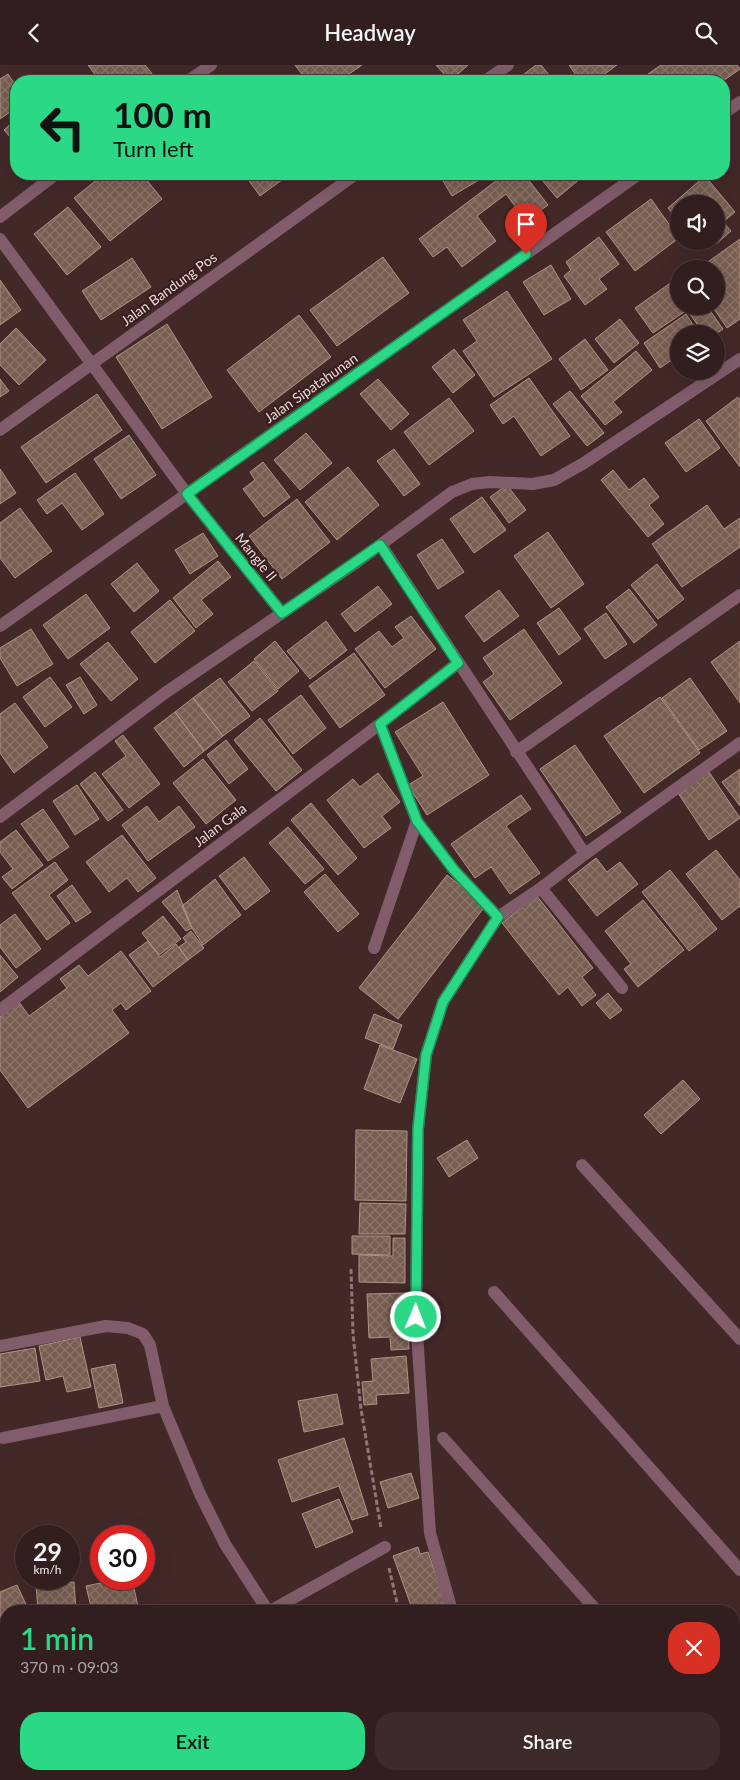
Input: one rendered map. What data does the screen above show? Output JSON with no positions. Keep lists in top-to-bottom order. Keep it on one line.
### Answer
{"streets":{"street":["Jalan Bandung Pos","Jalan Sipatahunan","Mangle II","Jalan Gala"]},"crossings":[["Jalan Bandung Pos","Mangle II"],["Jalan Sipatahunan","Mangle II"]],"page":{"header":"Headway","turn":["100 m","Turn left"],"speed":"29 km/h","limit":"30","heading":["1 min","370 m · 09:03"],"buttons":["Exit","Share"]}}
